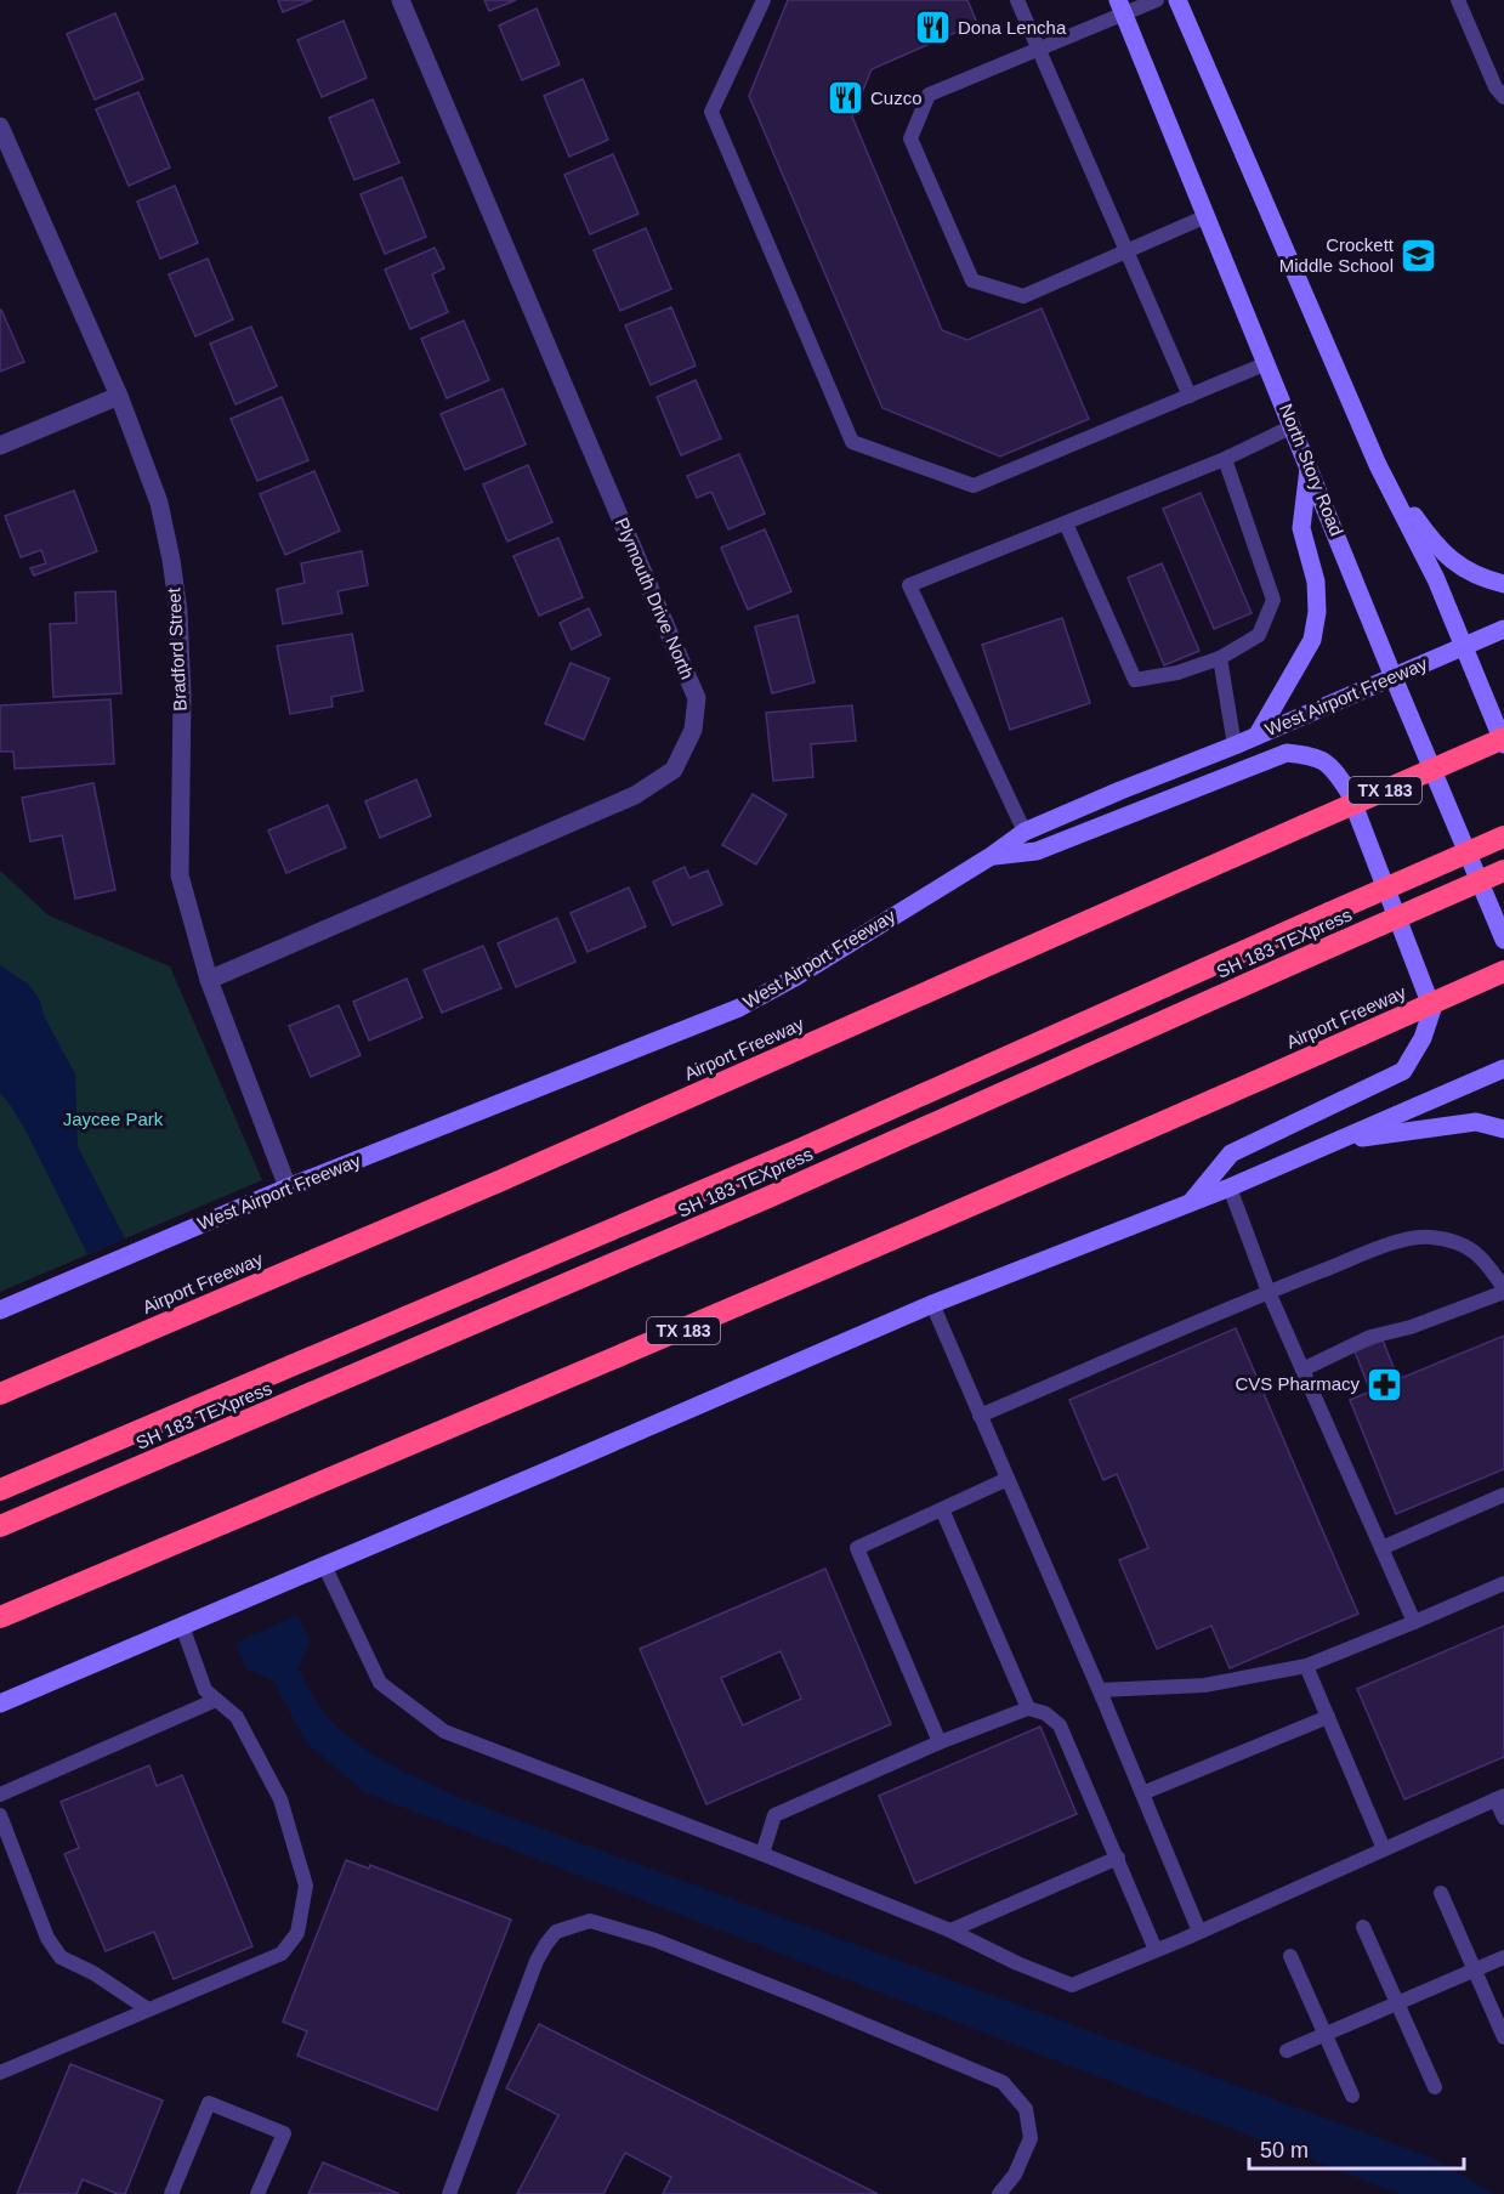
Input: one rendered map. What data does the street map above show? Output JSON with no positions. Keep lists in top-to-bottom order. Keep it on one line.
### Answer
{"streets":{"highway":["TX 183","SH 183 TEXpress","Airport Freeway"],"main road":["North Story Road","West Airport Freeway"],"street":["Plymouth Drive North","Bradford Street"]},"crossings":[["North Story Road","West Airport Freeway"],["Plymouth Drive North","Bradford Street"],["Bradford Street","West Airport Freeway"]],"parks":["Jaycee Park"],"places":{"restaurant":["Dona Lencha","Cuzco"],"school or university":["Crockett Middle School"],"pharmacy":["CVS Pharmacy"]},"scale_bar":"50 m"}
